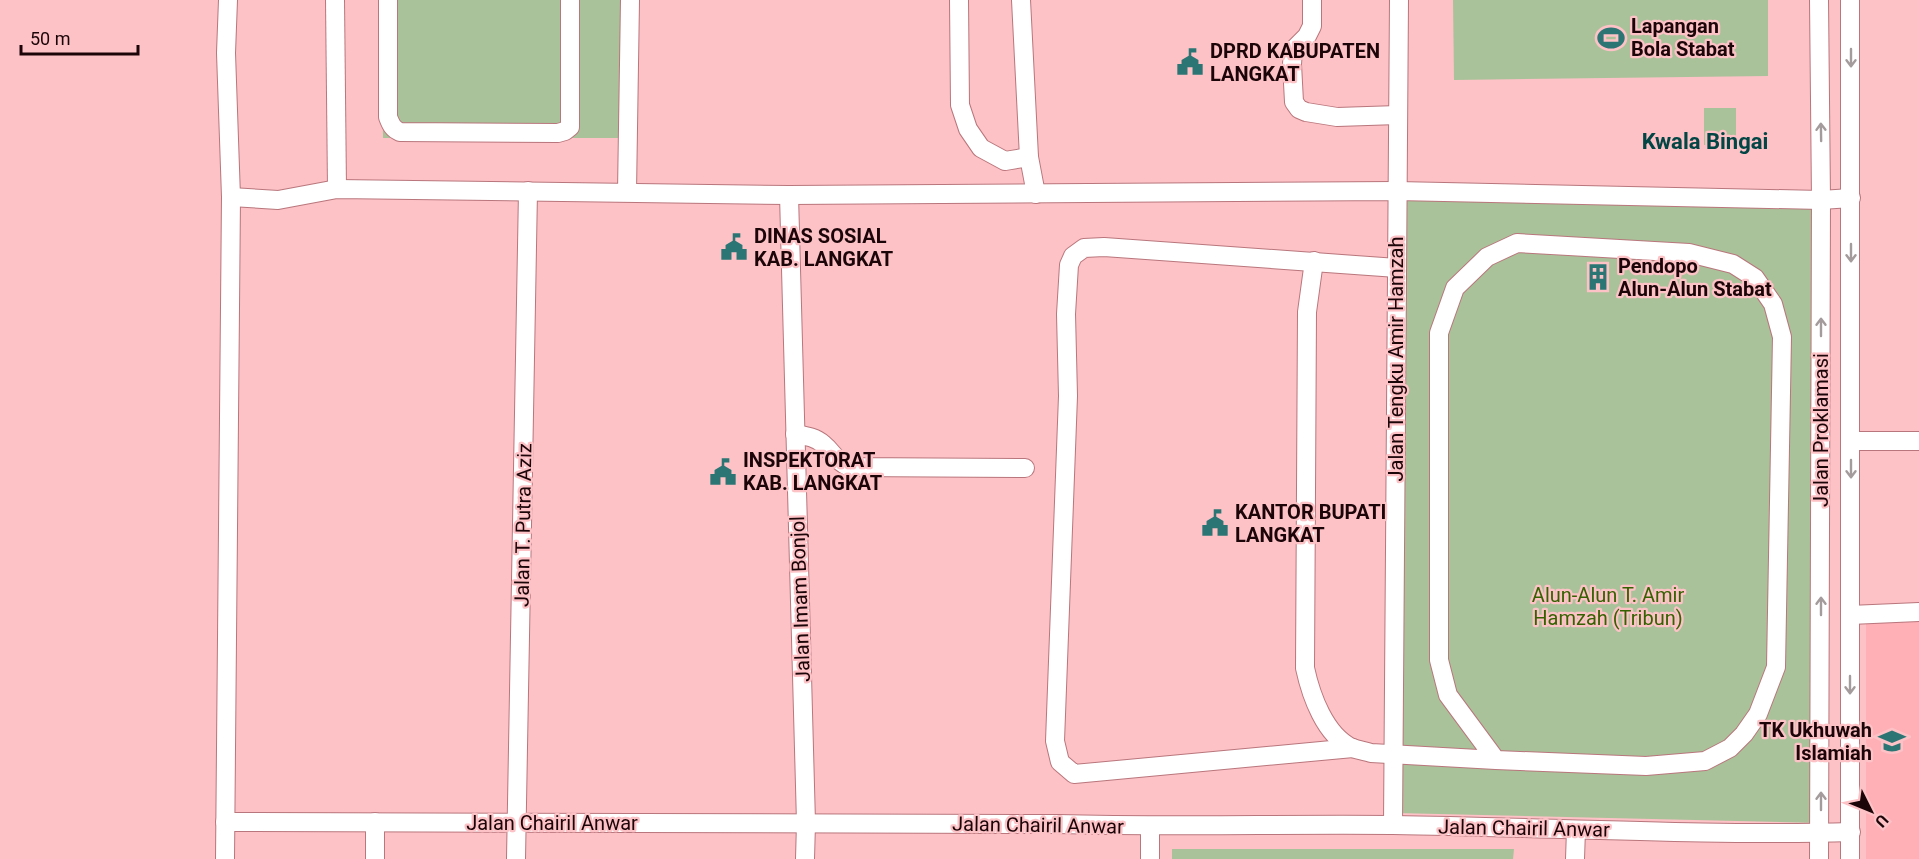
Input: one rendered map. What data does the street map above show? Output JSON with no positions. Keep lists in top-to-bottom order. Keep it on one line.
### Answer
{"streets":{"street":["Jalan Tengku Amir Hamzah","Jalan Proklamasi","Jalan T. Putra Aziz","Jalan Imam Bonjol","Jalan Chairil Anwar"]},"crossings":[["Jalan Tengku Amir Hamzah","Jalan Chairil Anwar"],["Jalan Proklamasi","Jalan Chairil Anwar"],["Jalan T. Putra Aziz","Jalan Chairil Anwar"],["Jalan Imam Bonjol","Jalan Chairil Anwar"]],"districts":["Kwala Bingai"],"parks":["Alun-Alun T. Amir Hamzah (Tribun)"],"places":{"sports":["Lapangan Bola Stabat"],"public building":["DPRD KABUPATEN LANGKAT","DINAS SOSIAL KAB. LANGKAT","INSPEKTORAT KAB. LANGKAT","KANTOR BUPATI LANGKAT"],"building":["Pendopo Alun-Alun Stabat"],"school or university":["TK Ukhuwah Islamiah"]},"scale_bar":"50 m","north":"bottom right"}
